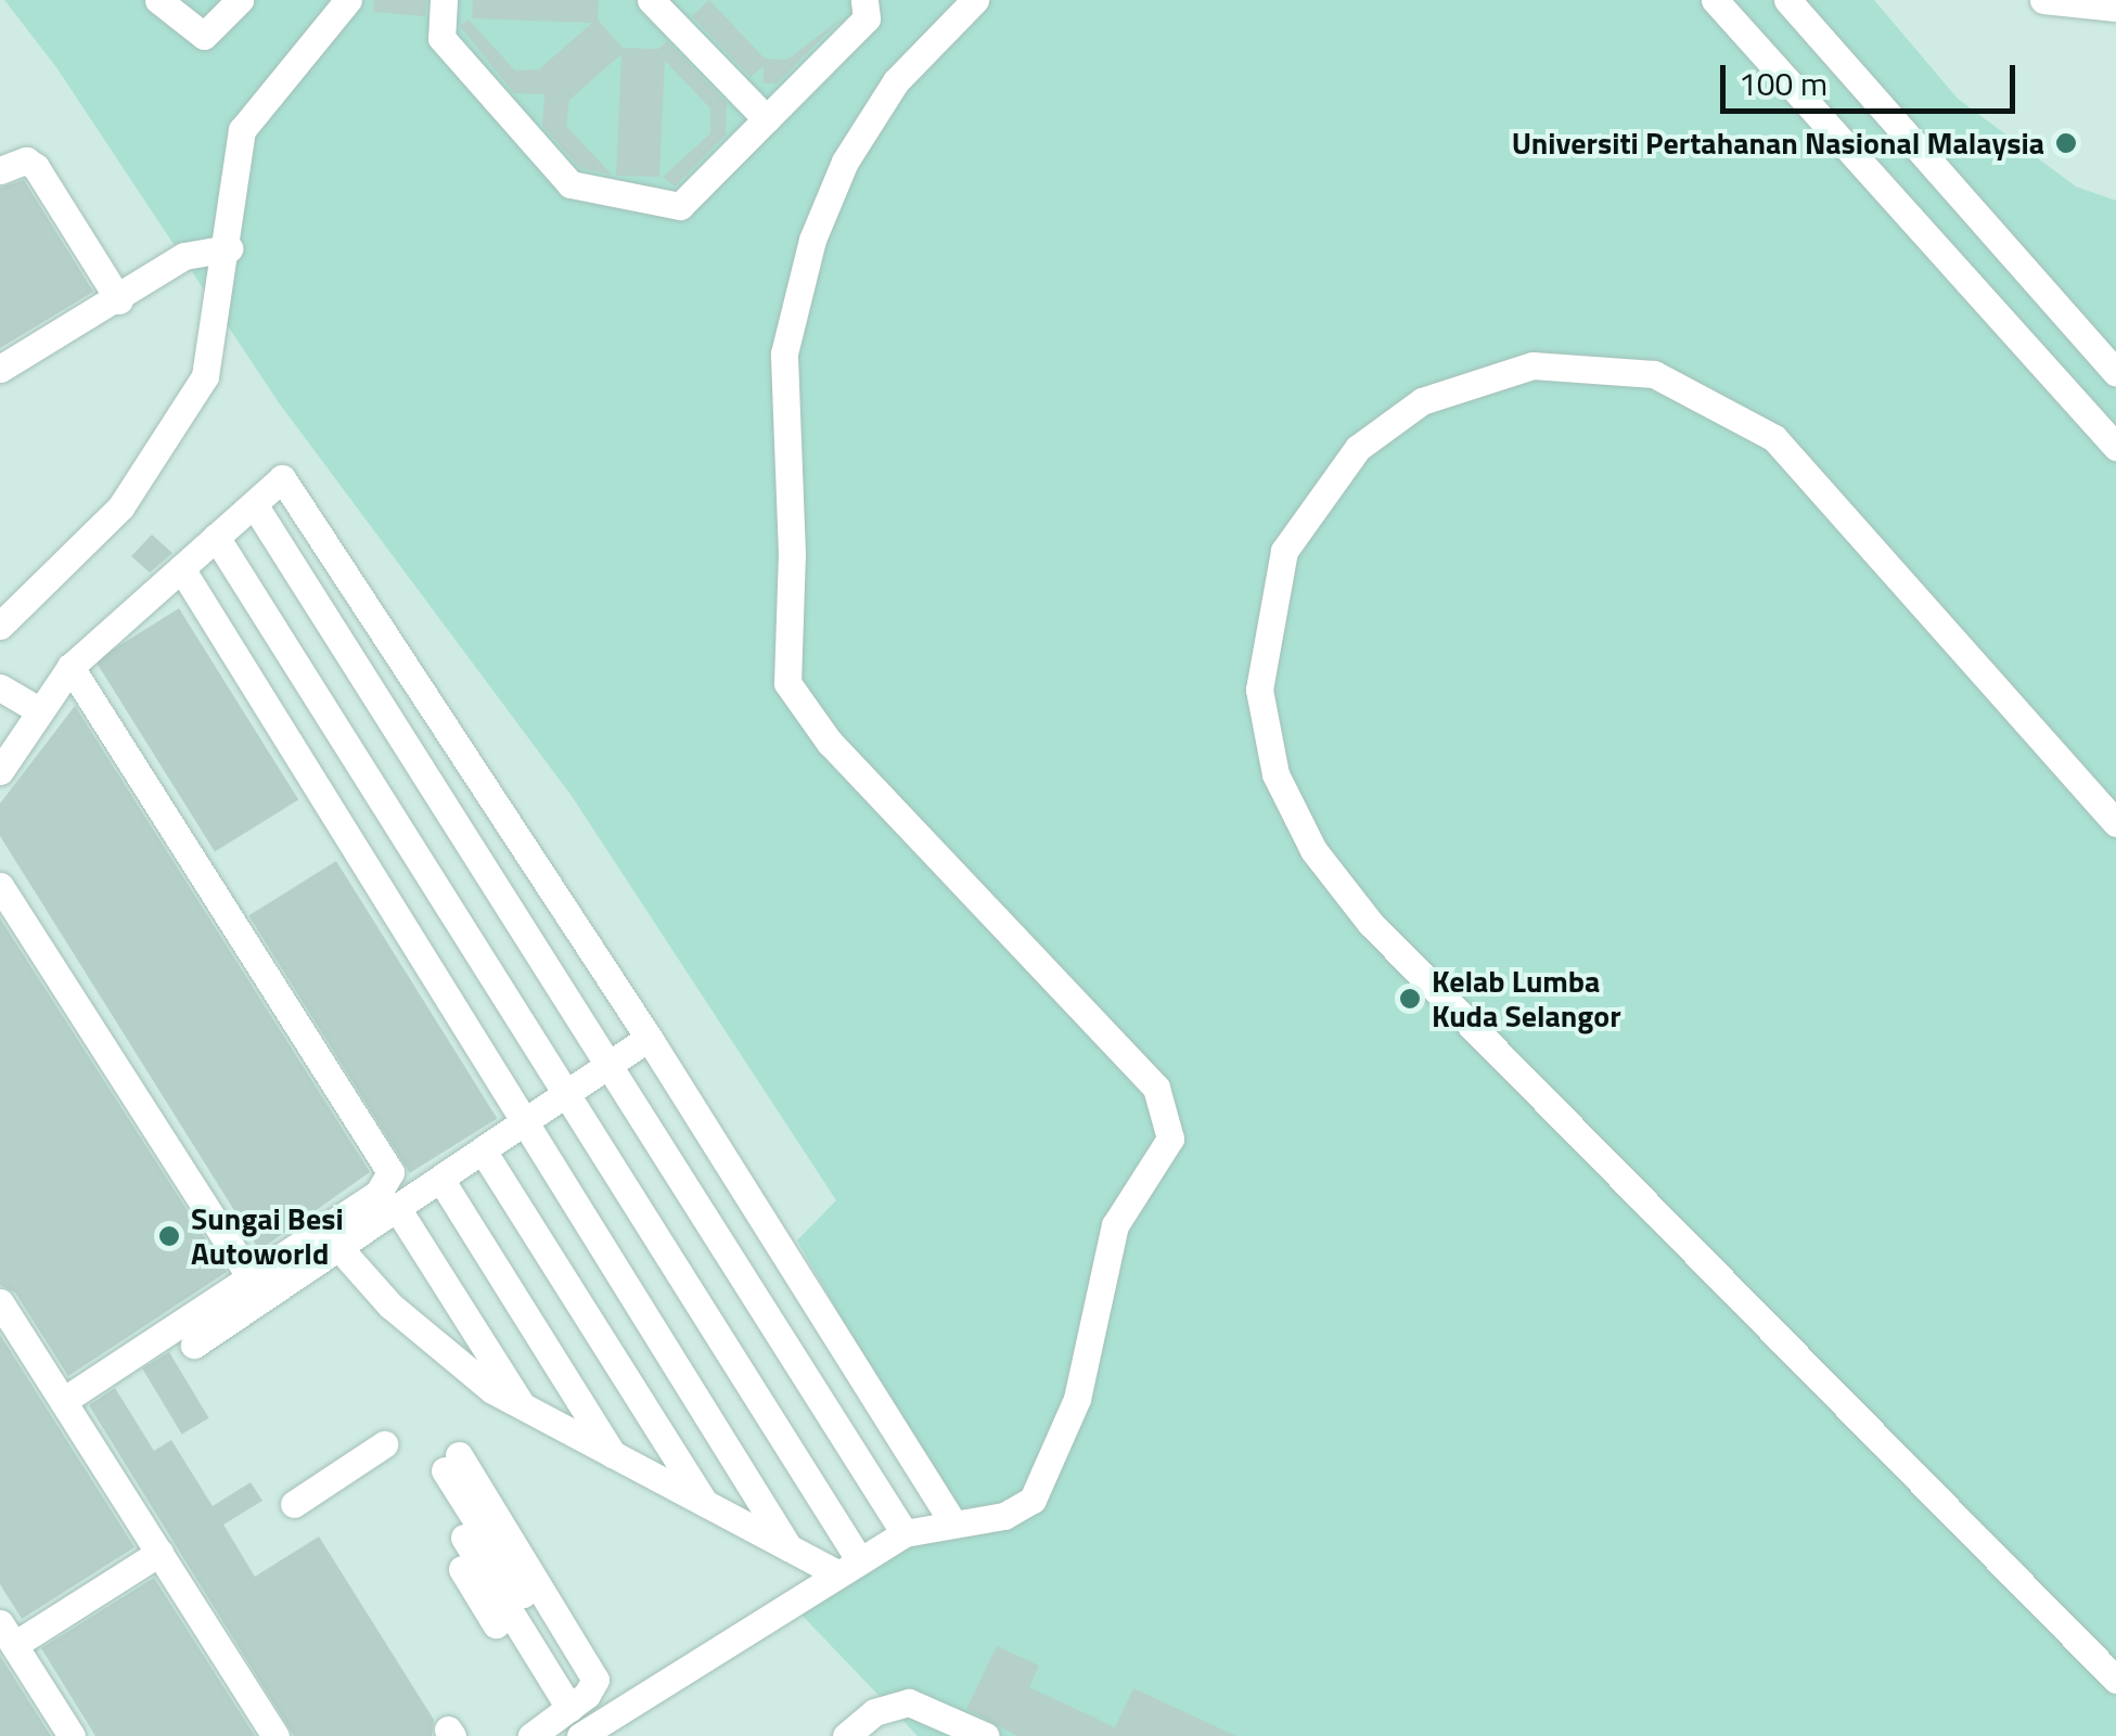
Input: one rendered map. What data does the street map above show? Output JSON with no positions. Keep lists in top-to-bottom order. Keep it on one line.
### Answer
{"places":["Universiti Pertahanan Nasional Malaysia","Kelab Lumba Kuda Selangor","Sungai Besi Autoworld"],"scale_bar":"100 m"}
